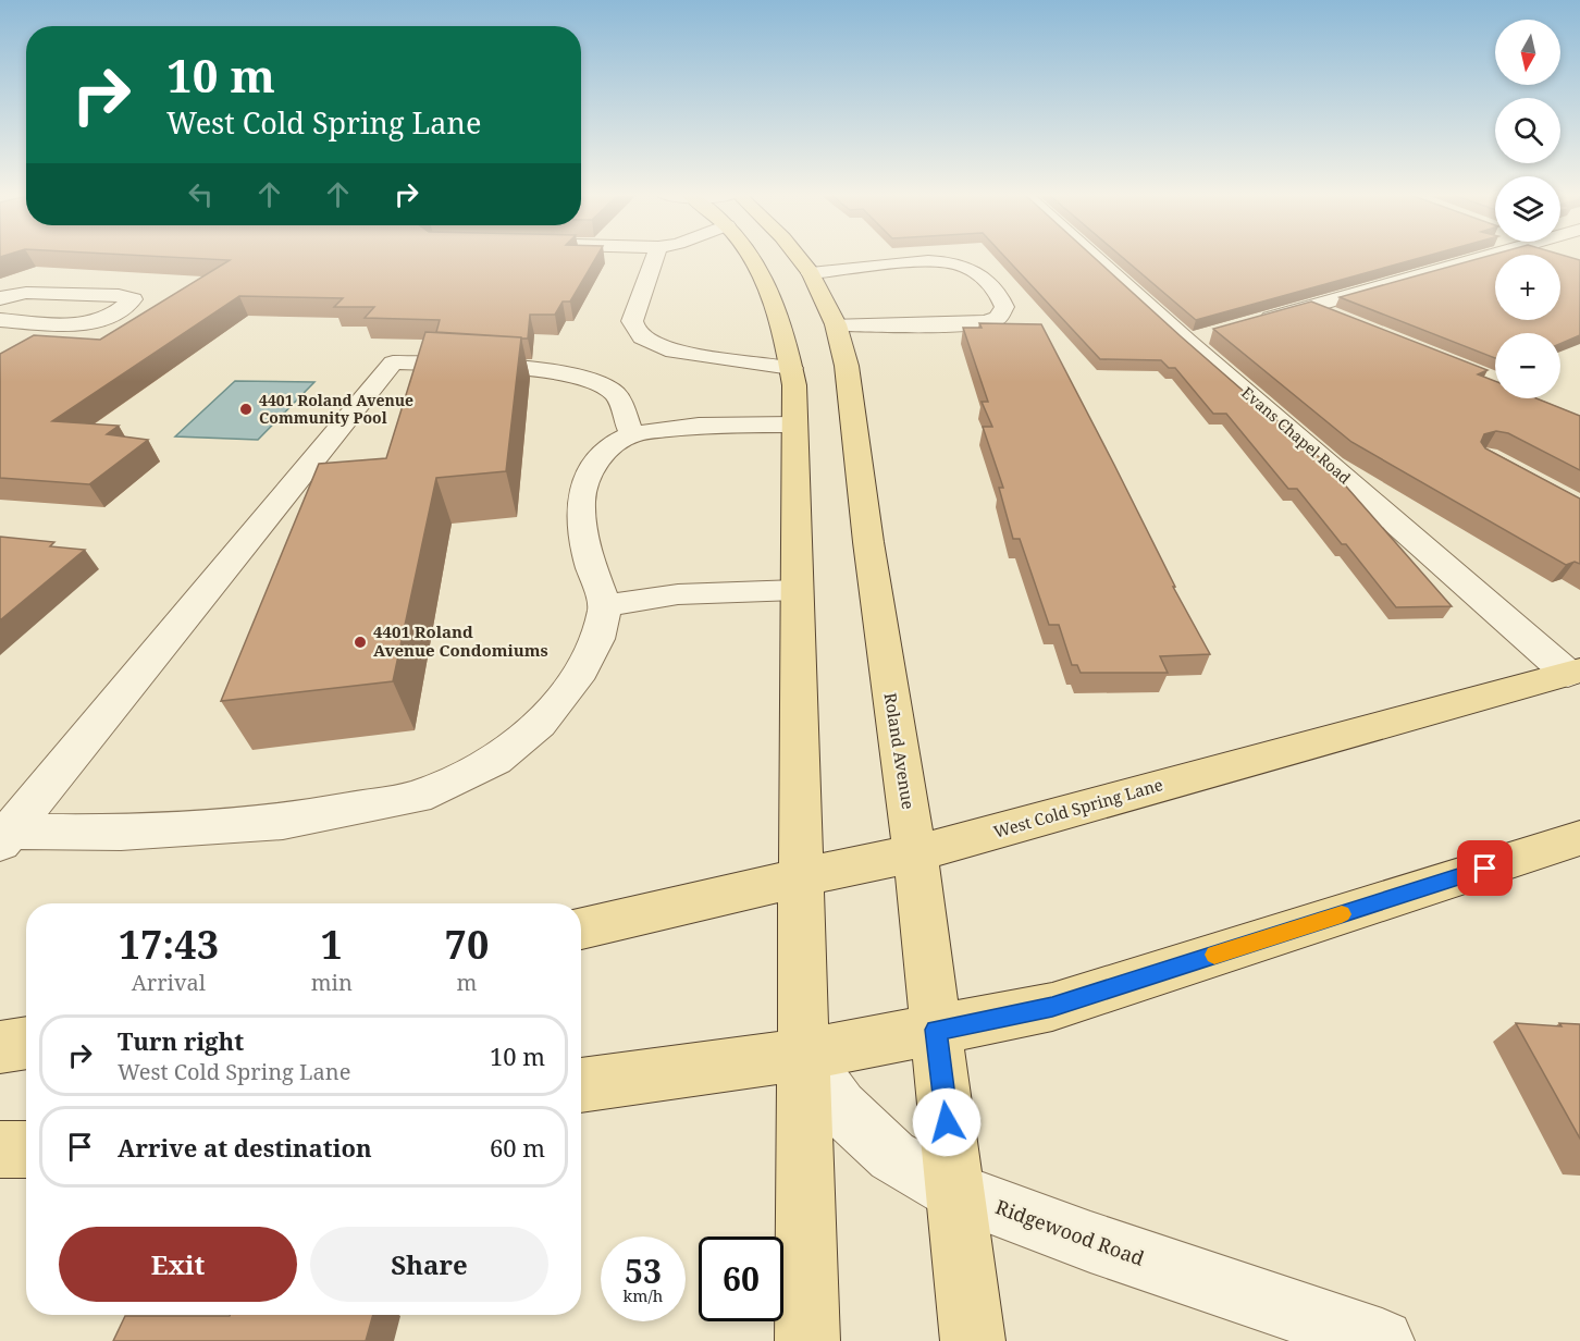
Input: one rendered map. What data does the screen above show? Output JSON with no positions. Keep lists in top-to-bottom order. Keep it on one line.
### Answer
{"streets":{"main road":["Roland Avenue","West Cold Spring Lane"],"street":["Evans Chapel Road","Ridgewood Road"]},"crossings":[["Evans Chapel Road","West Cold Spring Lane"],["Roland Avenue","West Cold Spring Lane"],["Roland Avenue","Ridgewood Road"]],"places":["4401 Roland Avenue Community Pool","4401 Roland Avenue Condomiums"],"north":"bottom","page":{"map_buttons":["+","−"],"turn":["10 m","West Cold Spring Lane"],"eta":["17:43","Arrival","1","min","70","m"],"list":[{"name":"Turn right","note":"West Cold Spring Lane","value":"10 m"},{"name":"Arrive at destination","value":"60 m"}],"buttons":["Exit","Share"],"speed":"53 km/h","limit":"60"}}
